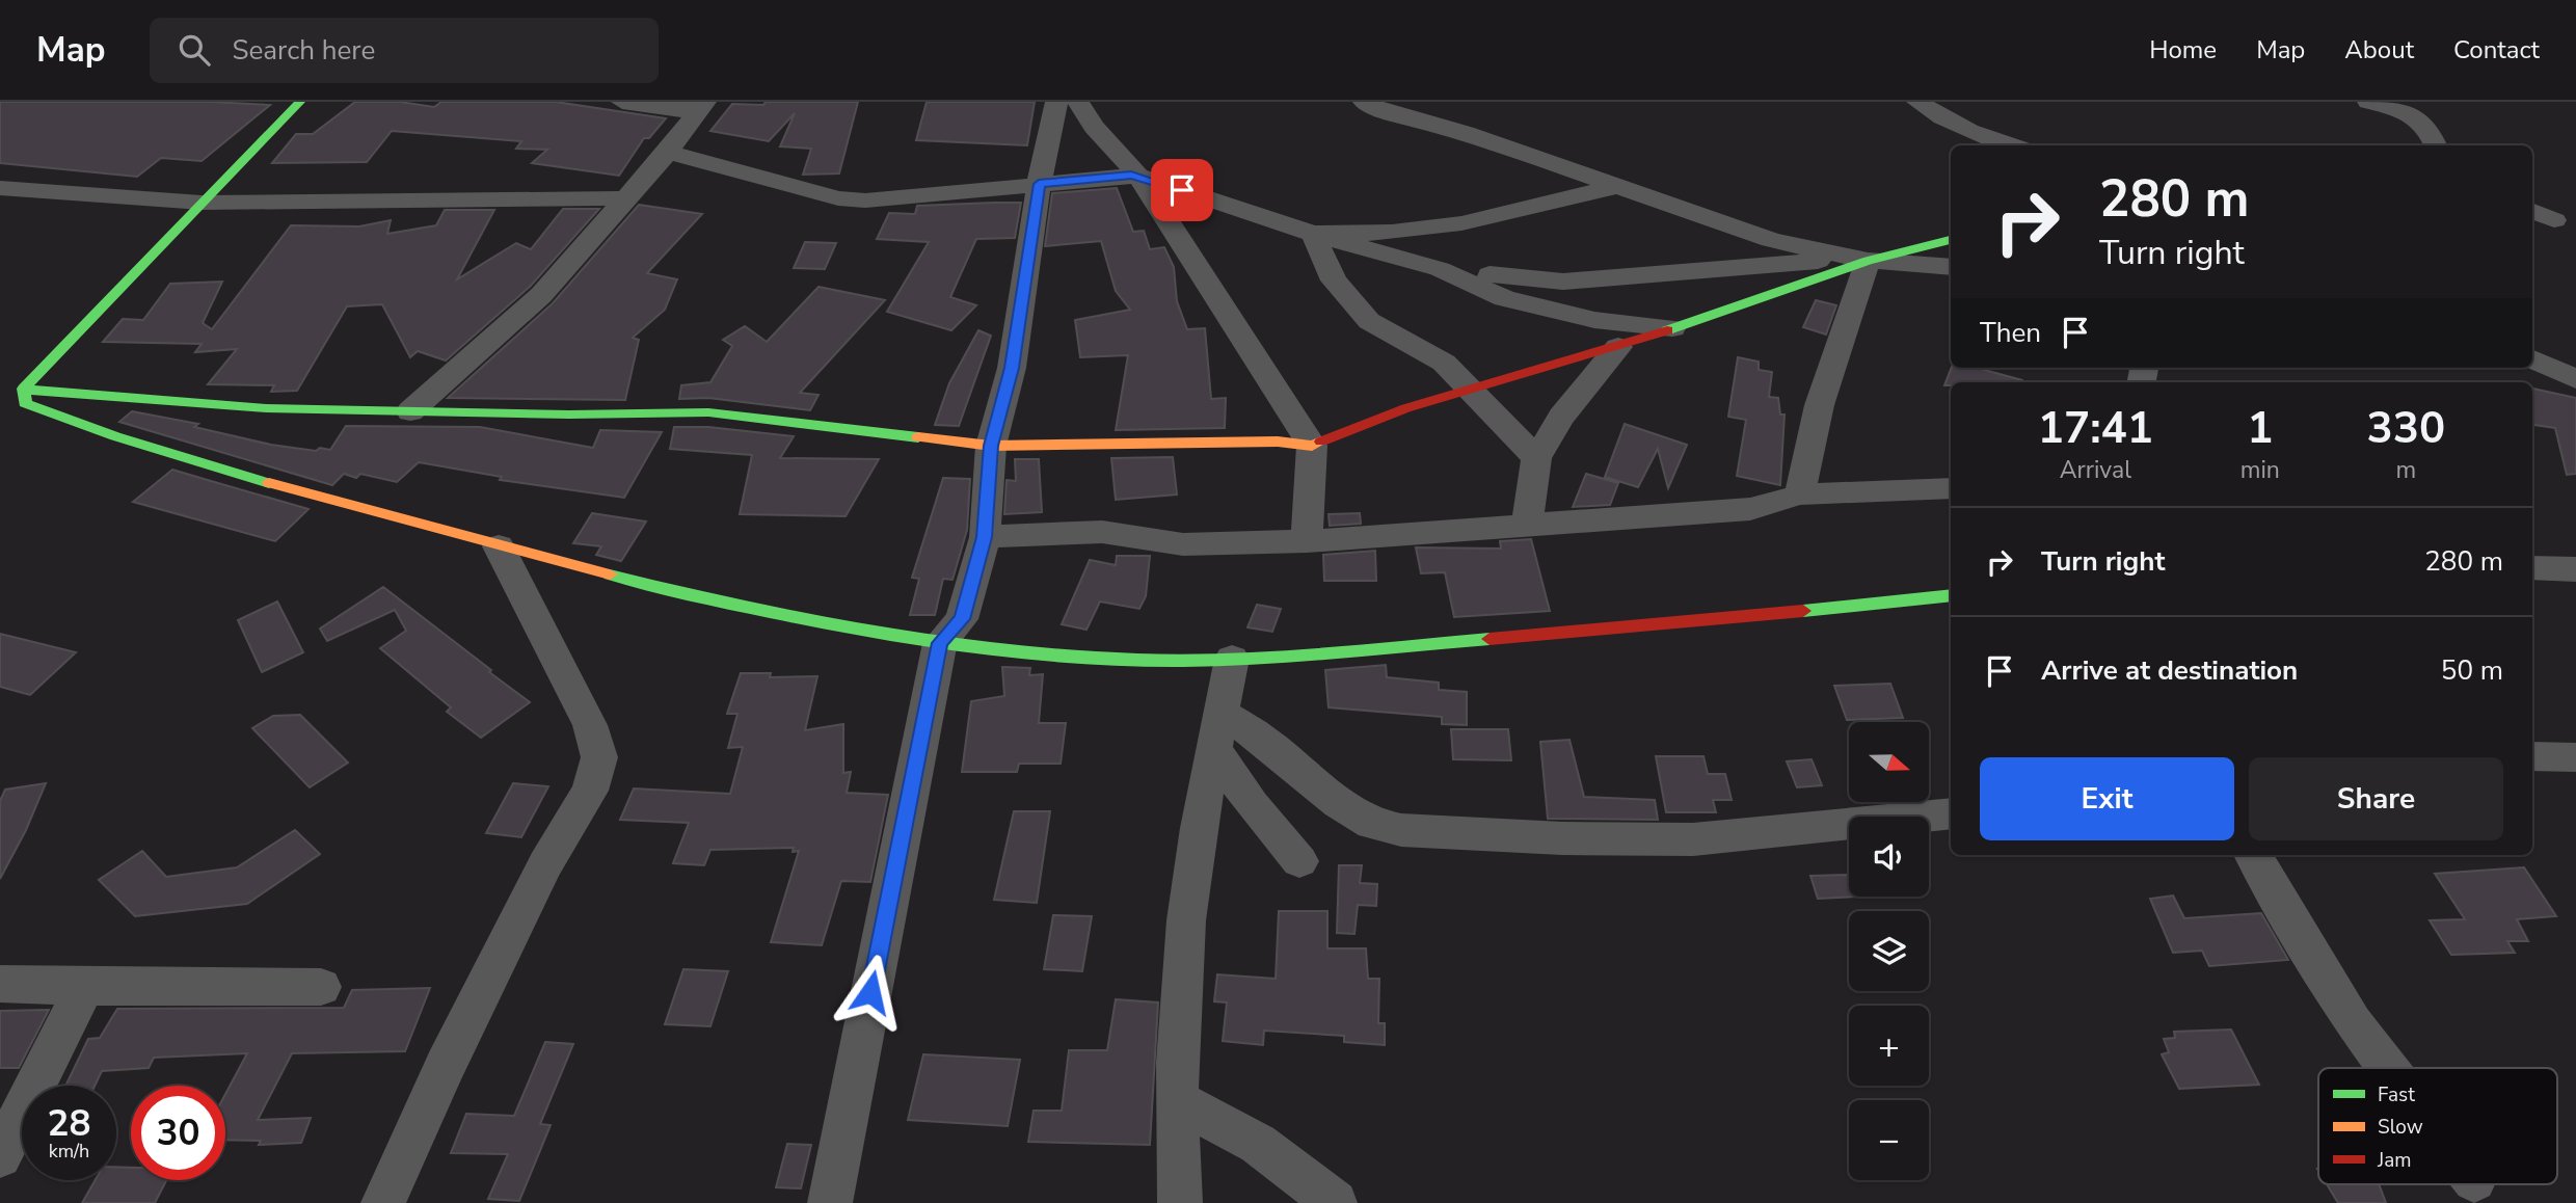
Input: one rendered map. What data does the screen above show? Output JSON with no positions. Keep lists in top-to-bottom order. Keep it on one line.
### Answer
{"legend":["Fast","Slow","Jam"],"north":"right","page":{"header":"Map","search":"Search here","nav":["Home","Map","About","Contact"],"turn":["280 m","Turn right"],"then":"Then","eta":["17:41","Arrival","1","min","330","m"],"list":[{"name":"Turn right","value":"280 m"},{"name":"Arrive at destination","value":"50 m"}],"map_buttons":["+","−"],"buttons":["Exit","Share"],"speed":"28 km/h","limit":"30"}}
